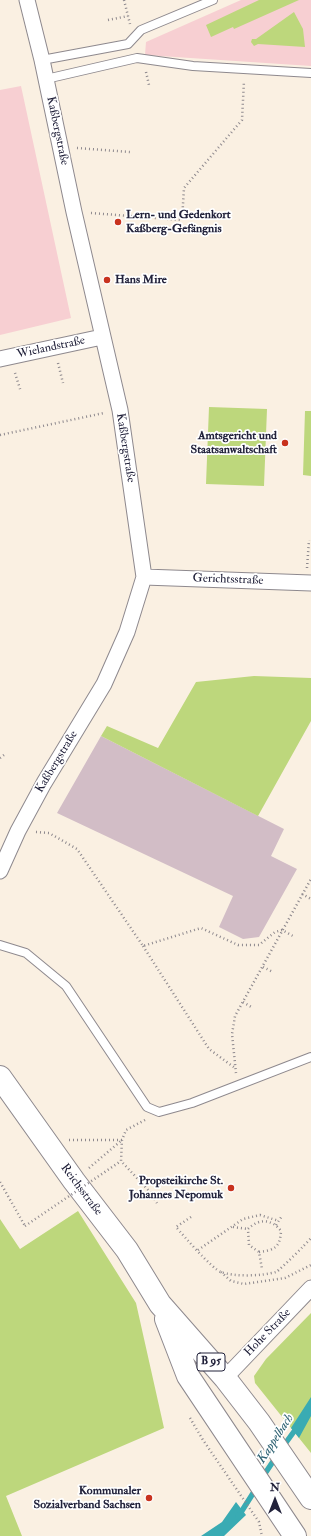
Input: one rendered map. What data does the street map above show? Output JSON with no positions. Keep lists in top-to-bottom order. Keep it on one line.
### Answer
{"streets":{"main road":["Reichsstraße","B 95"],"street":["Kaßbergstraße","Wielandstraße","Gerichtsstraße","Hohe Straße"]},"crossings":[["Kaßbergstraße","Wielandstraße"],["Kaßbergstraße","Gerichtsstraße"],["Reichsstraße","Hohe Straße"]],"water":["Kappelbach"],"places":["Lern- und Gedenkort Kaßberg-Gefängnis","Hans Mire","Amtsgericht und Staatsanwaltschaft","Propsteikirche St. Johannes Nepomuk","Kommunaler Sozialverband Sachsen"],"north":"top"}
